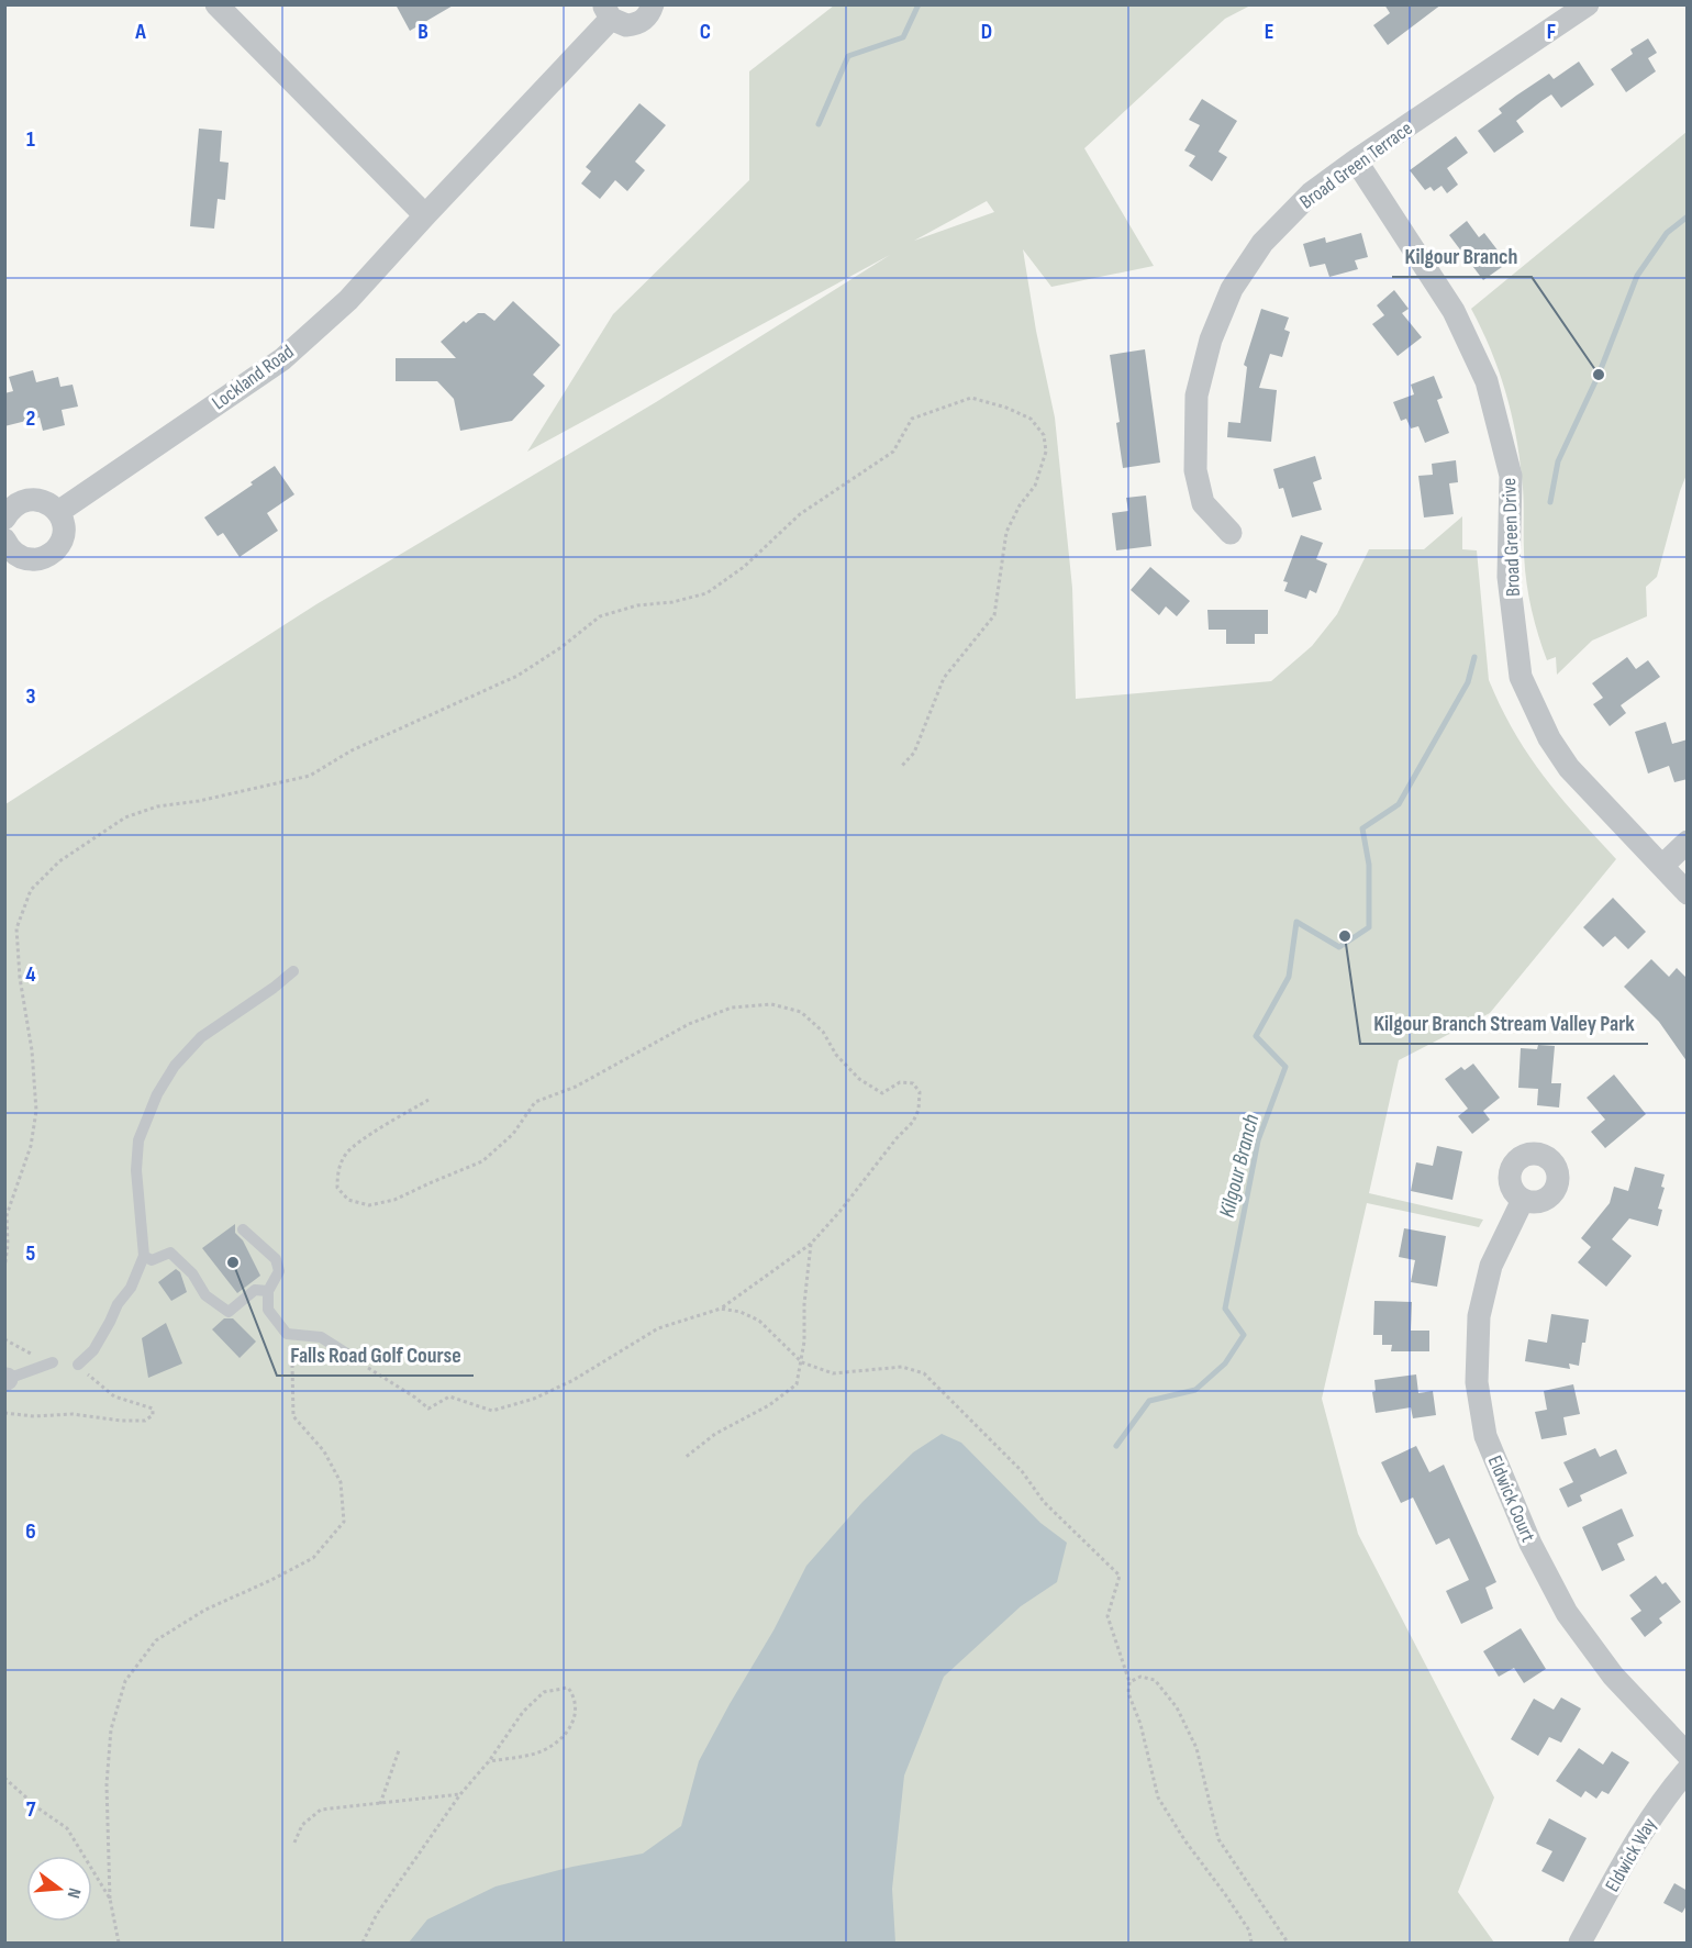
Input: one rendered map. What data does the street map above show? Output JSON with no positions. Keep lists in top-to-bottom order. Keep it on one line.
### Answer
{"streets":{"street":["Broad Green Terrace","Lockland Road","Broad Green Drive","Eldwick Court","Eldwick Way"]},"crossings":[["Broad Green Terrace","Broad Green Drive"]],"water":["Kilgour Branch"],"places":["Kilgour Branch","Kilgour Branch Stream Valley Park","Falls Road Golf Course"],"north":"right","grid":{"columns":["A","B","C","D","E","F"],"rows":["1","2","3","4","5","6","7"]}}
